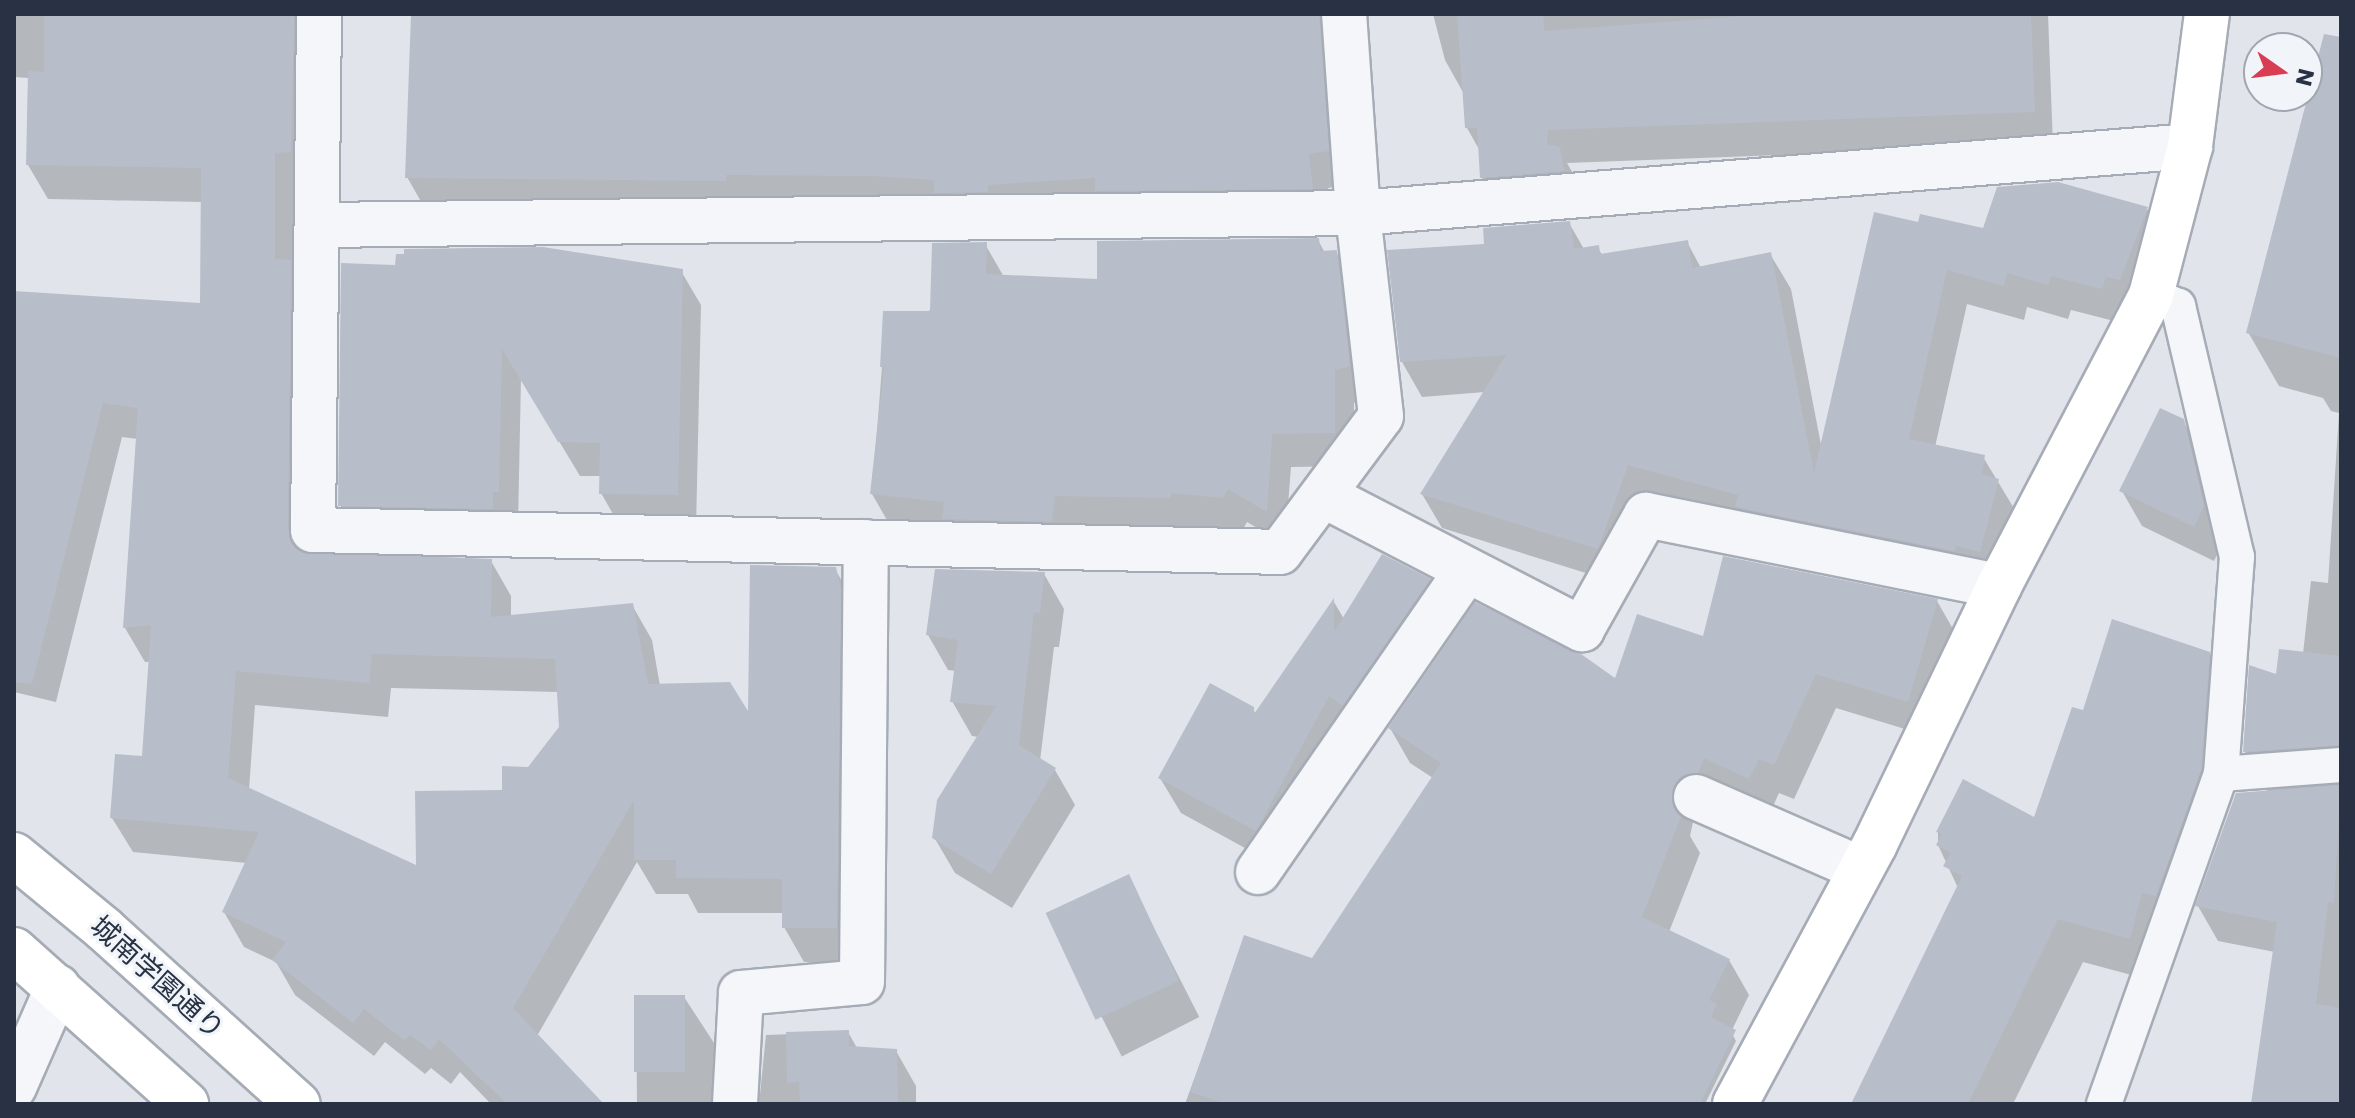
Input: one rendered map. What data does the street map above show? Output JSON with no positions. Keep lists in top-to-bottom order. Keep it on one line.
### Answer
{"streets":{"street":["城南学園通り"]},"north":"right"}
